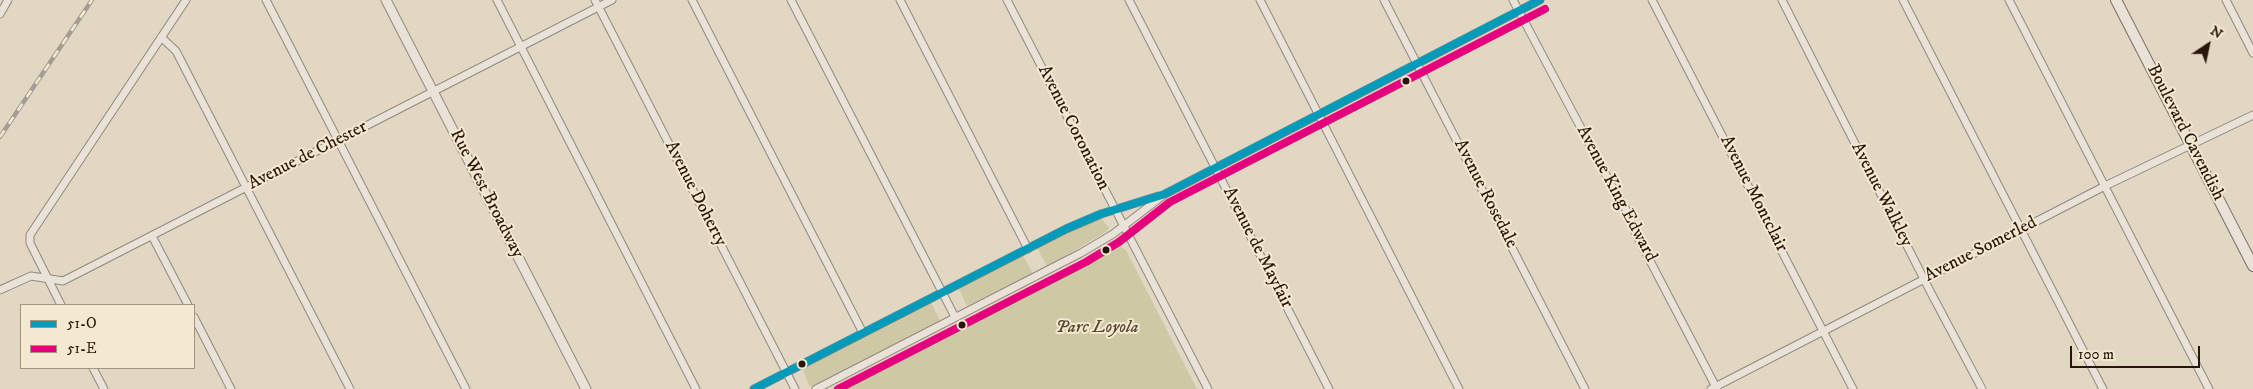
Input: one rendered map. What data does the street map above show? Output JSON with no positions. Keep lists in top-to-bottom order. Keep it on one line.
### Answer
{"streets":{"main road":["Boulevard Cavendish"],"street":["Avenue Coronation","Avenue de Chester","Rue West Broadway","Avenue Doherty","Avenue Rosedale","Avenue King Edward","Avenue Montclair","Avenue Walkley","Avenue de Mayfair","Avenue Somerled"]},"crossings":[["Boulevard Cavendish","Avenue Somerled"],["Avenue de Chester","Rue West Broadway"],["Avenue de Chester","Avenue Doherty"],["Avenue King Edward","Avenue Somerled"],["Avenue Montclair","Avenue Somerled"],["Avenue Walkley","Avenue Somerled"]],"parks":["Parc Loyola"],"lines":["transit line 51-O","transit line 51-E"],"legend":["51-O","51-E"],"scale_bar":"100 m","north":"top right"}
